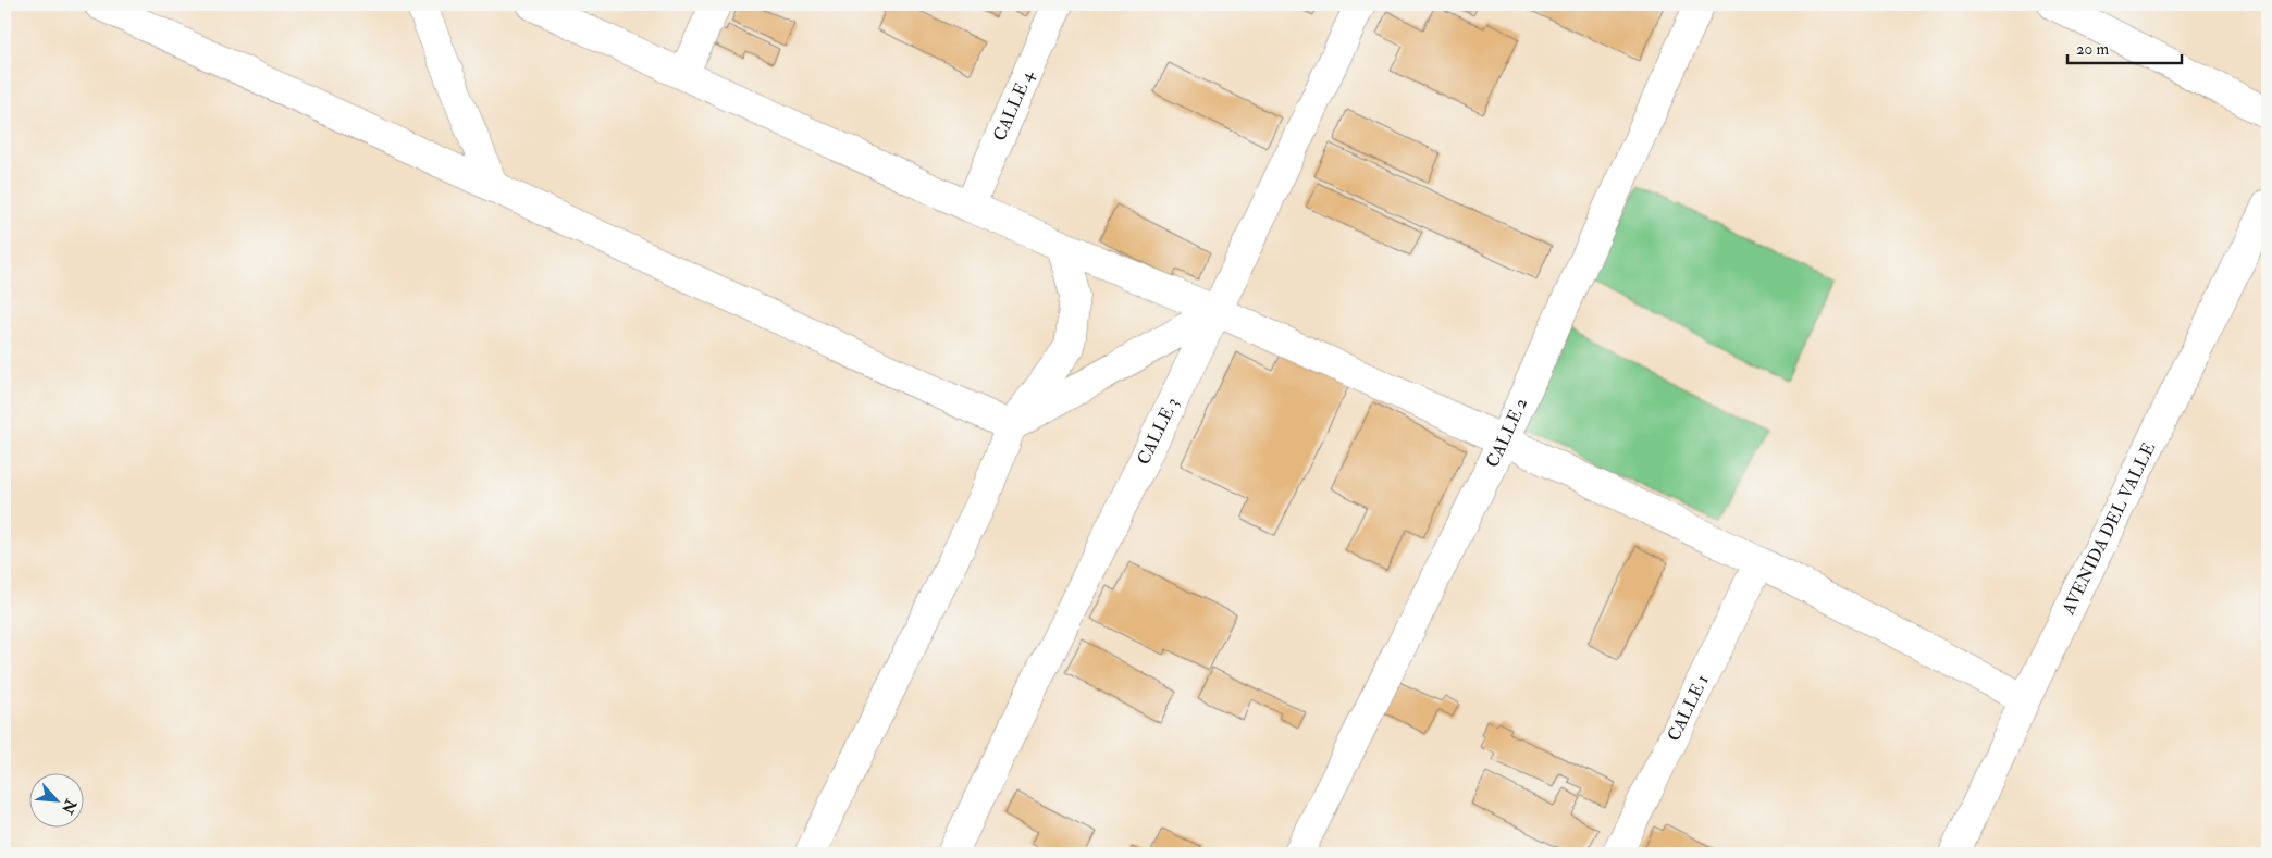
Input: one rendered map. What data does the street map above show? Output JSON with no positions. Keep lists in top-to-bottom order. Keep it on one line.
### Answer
{"streets":{"street":["CALLE 4","CALLE 3","CALLE 2","AVENIDA DEL VALLE","CALLE 1"]},"scale_bar":"20 m","north":"bottom right"}
